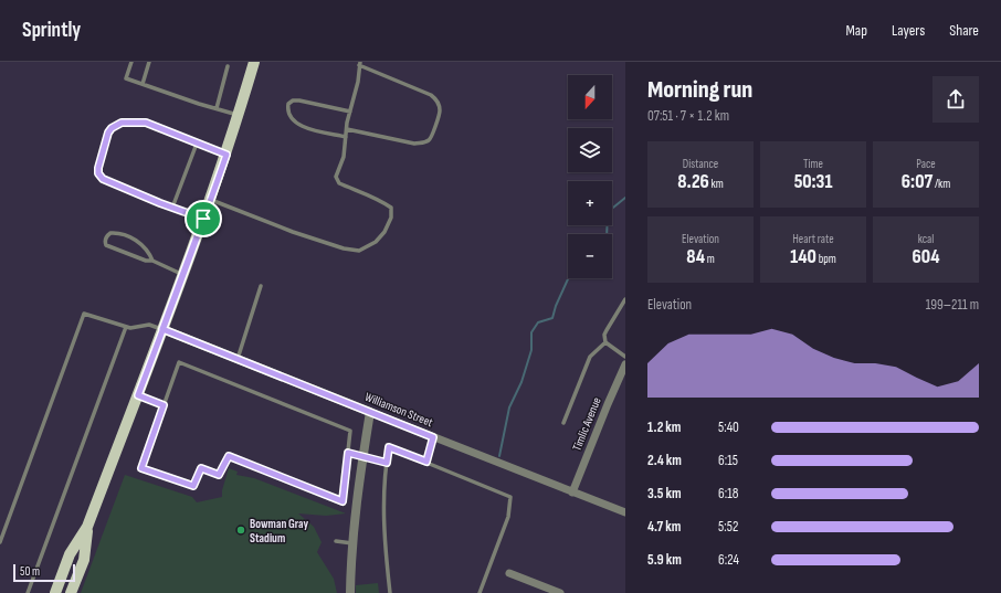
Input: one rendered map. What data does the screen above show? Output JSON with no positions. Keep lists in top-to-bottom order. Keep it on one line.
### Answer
{"streets":{"street":["Williamson Street","Timlic Avenue"]},"crossings":[["Williamson Street","Timlic Avenue"]],"places":["Bowman Gray Stadium"],"scale_bar":"50 m","north":"bottom","page":{"header":"Sprintly","nav":["Map","Layers","Share"],"heading":["Morning run","07:51 · 7 × 1.2 km"],"map_buttons":["+","−"],"stats":[["Distance","8.26 km"],["Time","50:31"],["Pace","6:07 /km"],["Elevation","84 m"],["Heart rate","140 bpm"],["kcal","604"]],"chart":["Elevation","199–211 m"],"list":[{"name":"1.2 km","note":"5:40"},{"name":"2.4 km","note":"6:15"},{"name":"3.5 km","note":"6:18"},{"name":"4.7 km","note":"5:52"},{"name":"5.9 km","note":"6:24"}],"scale":"50 m"}}
